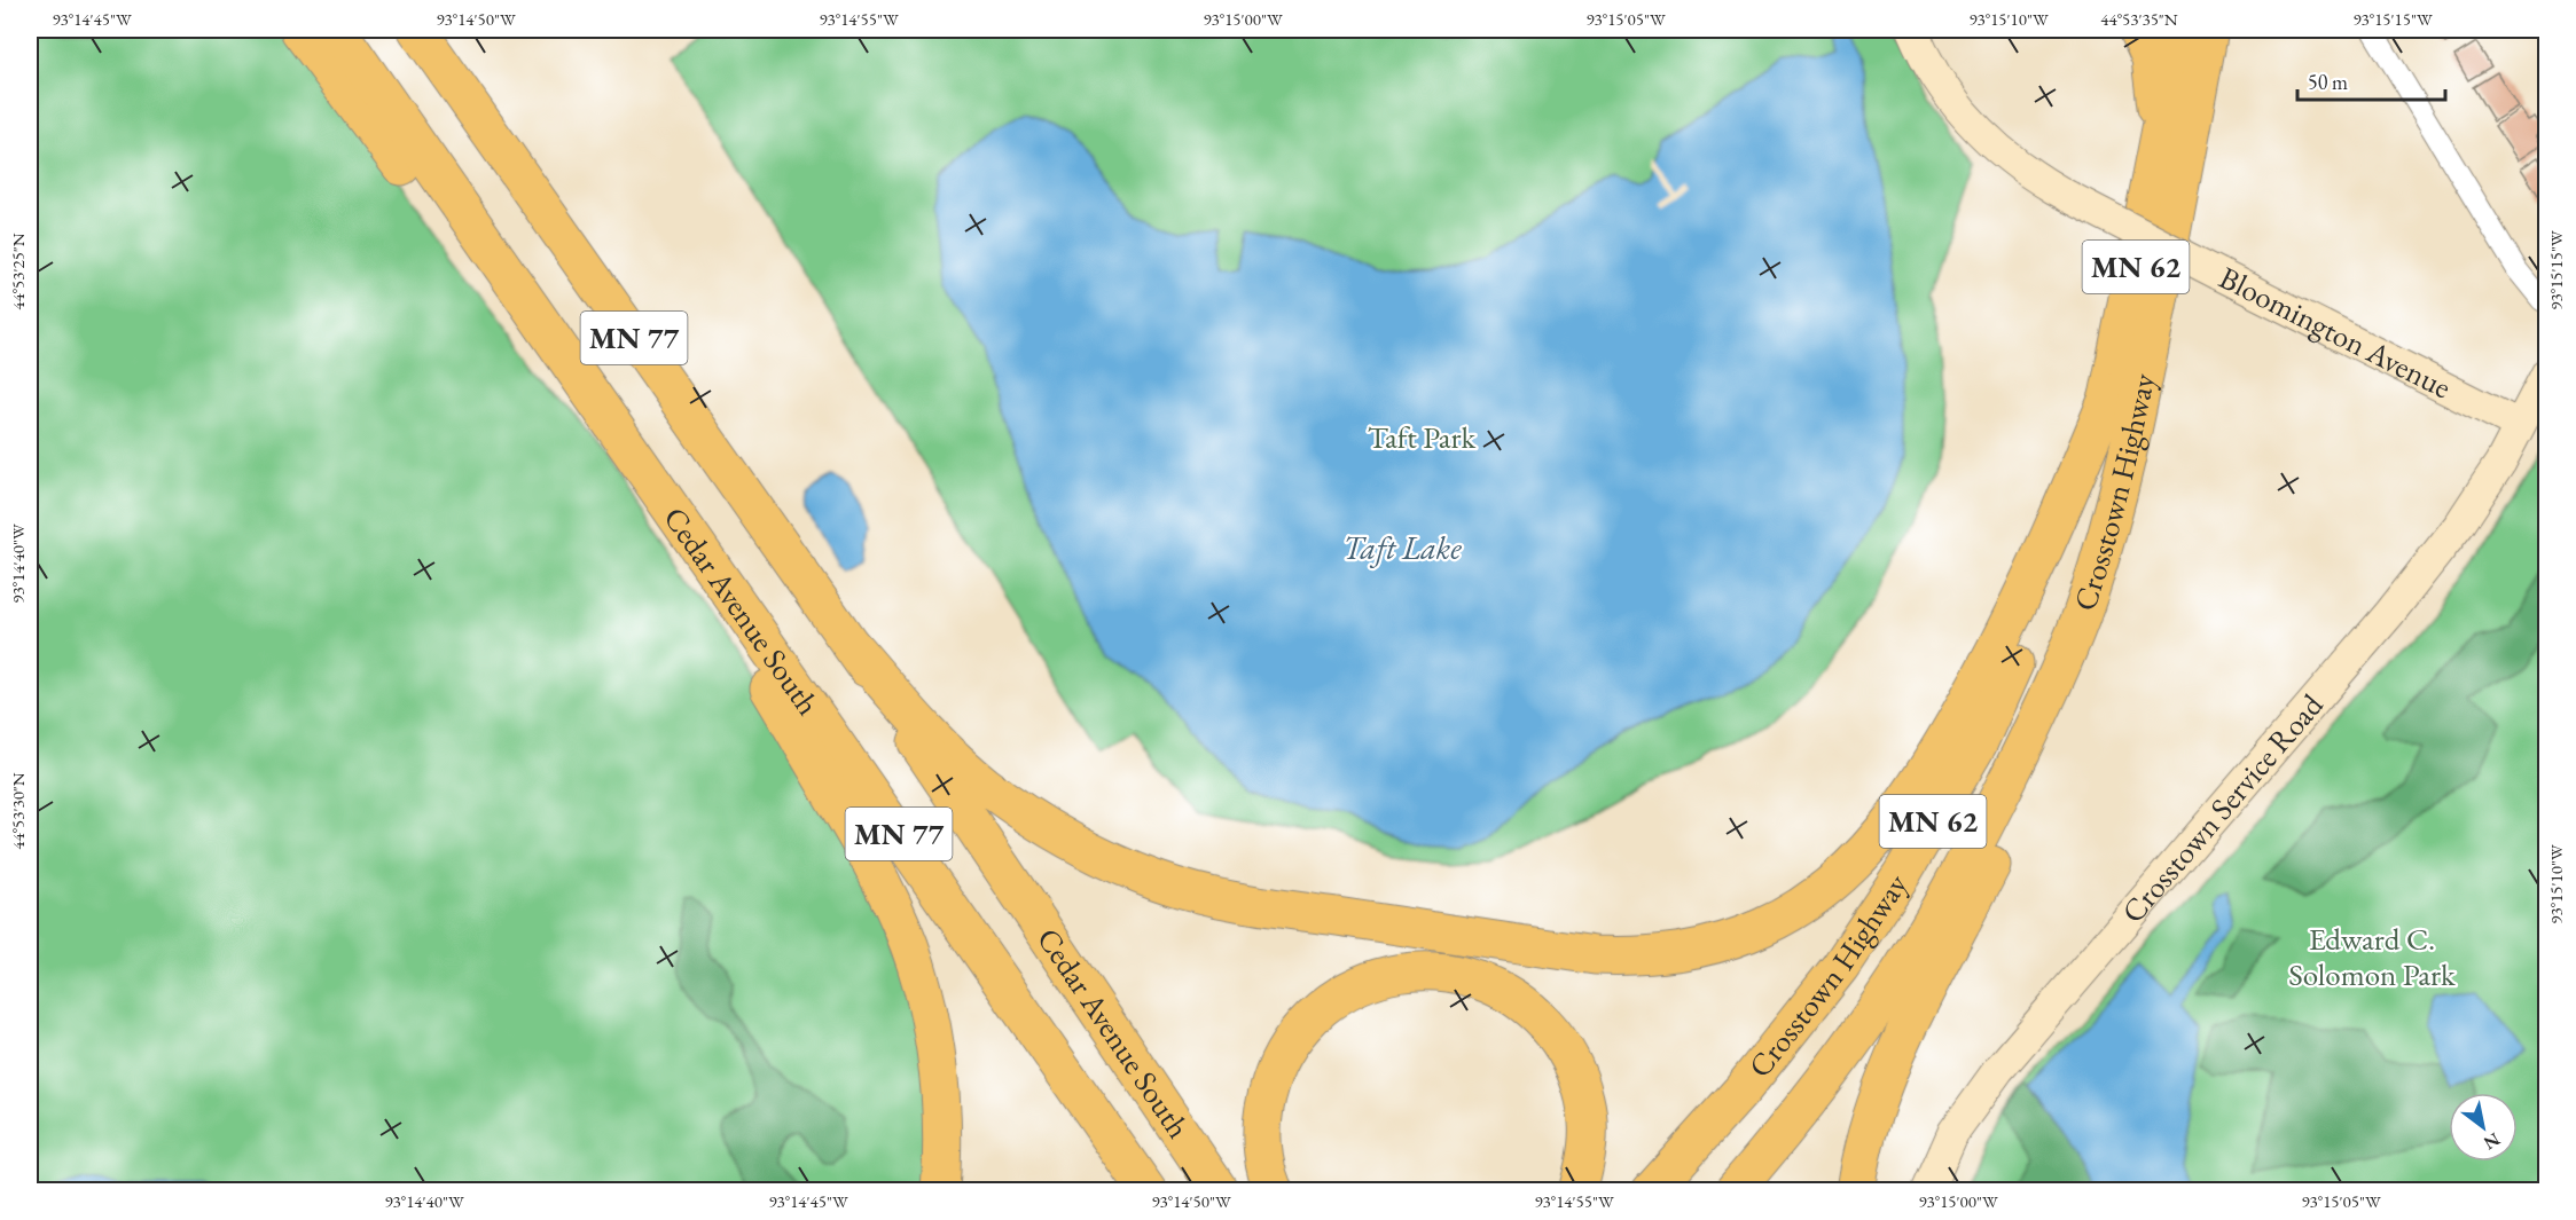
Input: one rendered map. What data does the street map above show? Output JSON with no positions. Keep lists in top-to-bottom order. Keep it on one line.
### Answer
{"streets":{"highway":["MN 62","MN 77","Crosstown Highway","Cedar Avenue South"],"street":["Bloomington Avenue","Crosstown Service Road"]},"crossings":[["Bloomington Avenue","Crosstown Service Road"]],"water":["Taft Lake"],"parks":["Taft Park","Edward C. Solomon Park"],"scale_bar":"50 m","north":"bottom right","coordinates":["93°14'45\"W","93°14'50\"W","93°14'55\"W","93°15'00\"W","93°15'05\"W","93°15'10\"W","44°53'35\"N","93°15'15\"W","44°53'25\"N","93°14'40\"W","44°53'30\"N"]}
